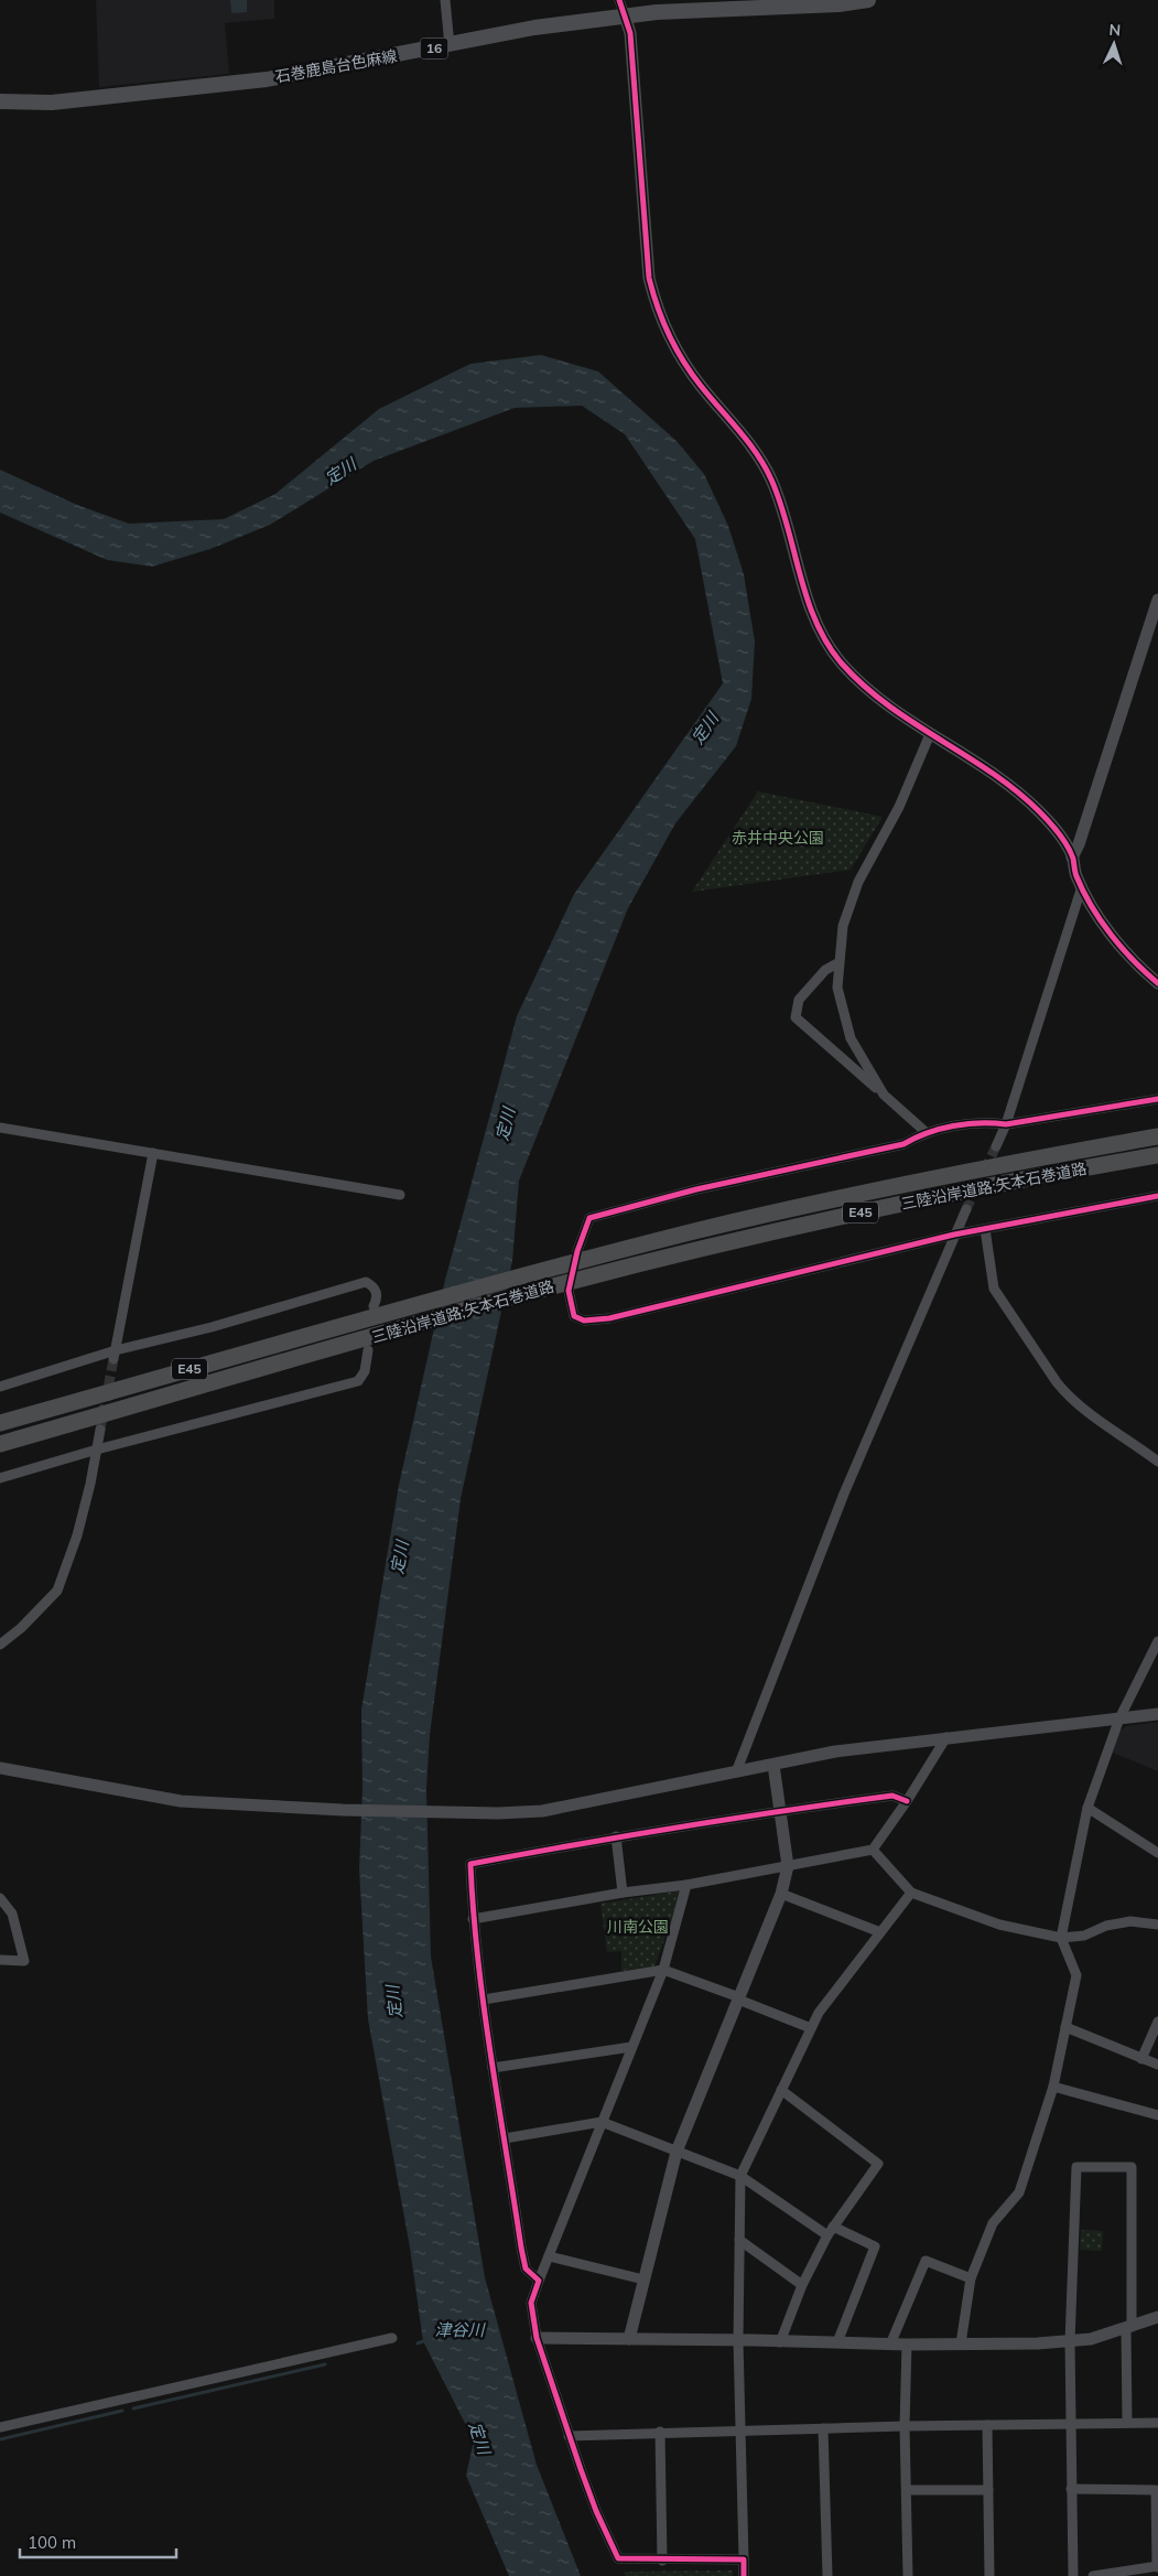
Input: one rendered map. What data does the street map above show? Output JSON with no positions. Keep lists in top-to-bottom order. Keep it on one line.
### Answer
{"streets":{"highway":["三陸沿岸道路;矢本石巻道路","E45"],"main road":["16","石巻鹿島台色麻線"]},"water":["定川","津谷川"],"parks":["赤井中央公園","川南公園"],"scale_bar":"100 m","north":"top"}
